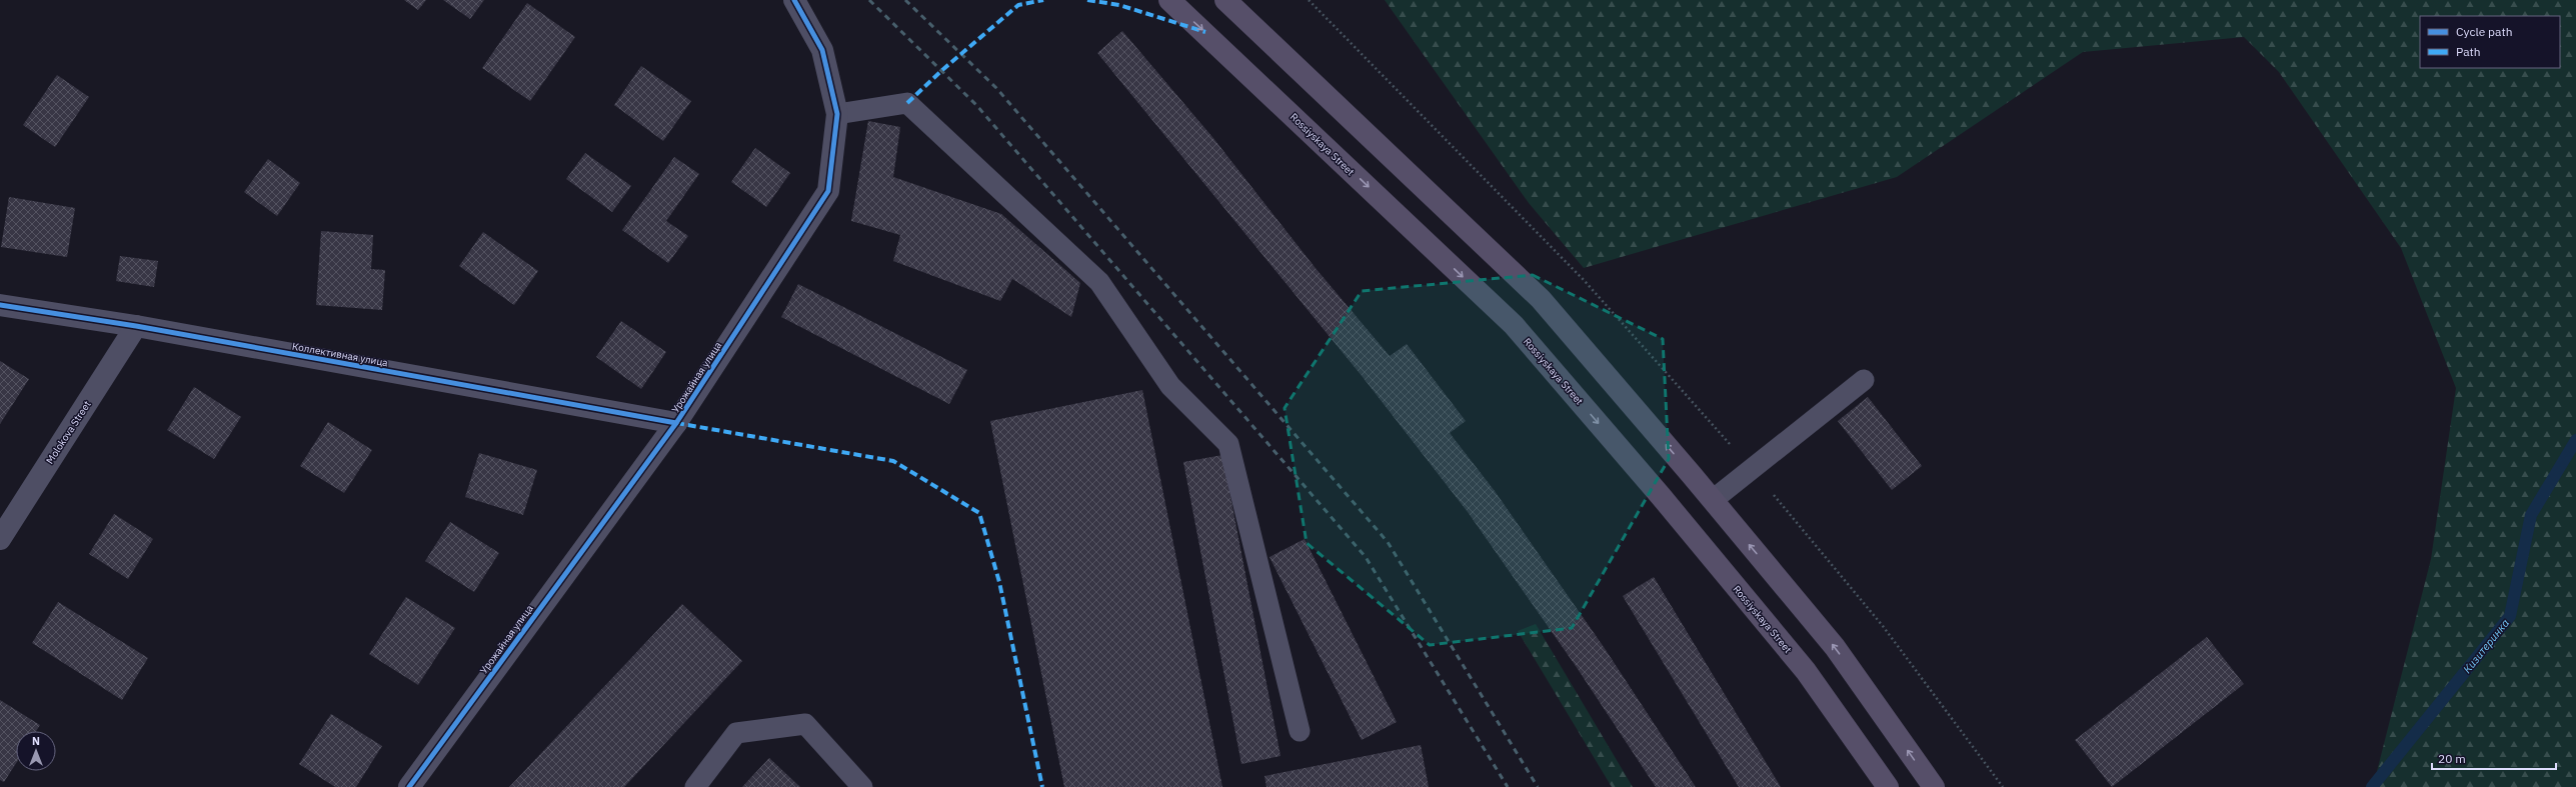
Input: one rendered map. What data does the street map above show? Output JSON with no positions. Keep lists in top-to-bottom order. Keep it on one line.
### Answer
{"streets":{"main road":["Rossiyskaya Street"],"street":["Коллективная улица","Урожайная улица","Molokova Street"]},"crossings":[["Коллективная улица","Урожайная улица"],["Коллективная улица","Molokova Street"]],"water":["Кизитеринка"],"legend":["Cycle path","Path"],"scale_bar":"20 m","north":"top"}
